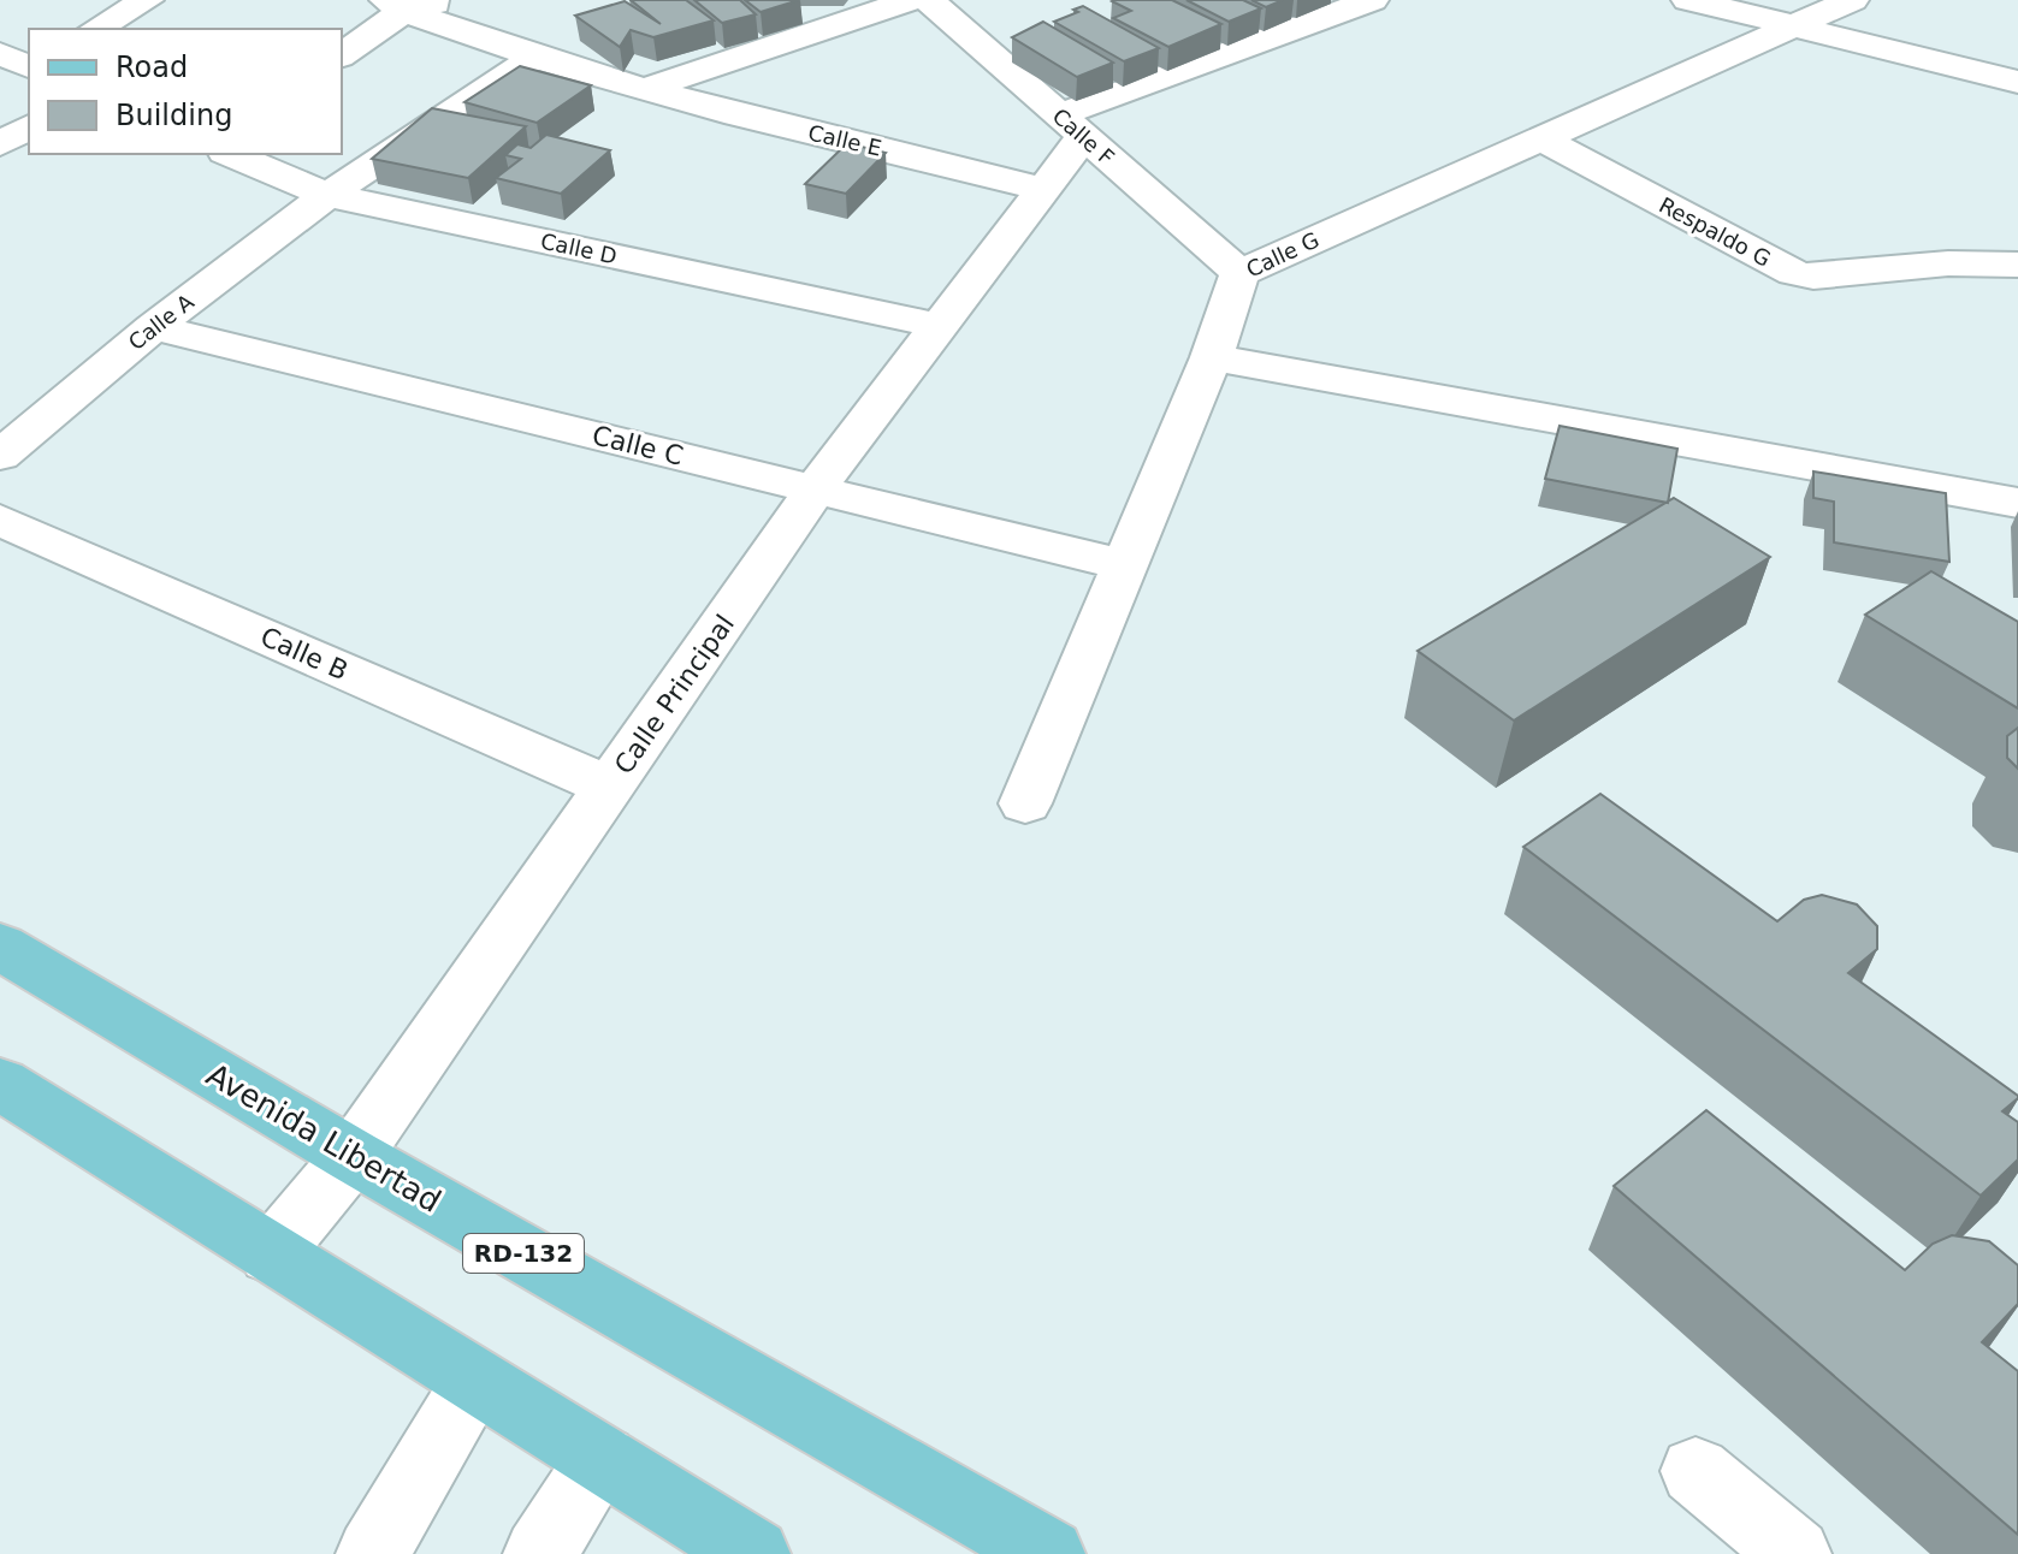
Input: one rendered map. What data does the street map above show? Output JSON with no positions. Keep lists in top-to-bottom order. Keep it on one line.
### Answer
{"streets":{"main road":["Avenida Libertad","RD-132"],"street":["Calle F","Calle E","Respaldo G","Calle D","Calle G","Calle A","Calle C","Calle B","Calle Principal"]},"crossings":[["Calle F","Calle G"],["Calle F","Calle Principal"],["Calle E","Calle A"],["Calle E","Calle Principal"],["Respaldo G","Calle G"],["Calle D","Calle A"],["Calle D","Calle Principal"],["Calle G","Calle C"],["Calle A","Calle C"],["Calle C","Calle Principal"],["Calle B","Calle Principal"],["Calle Principal","Avenida Libertad"]],"legend":["Road","Building"]}
